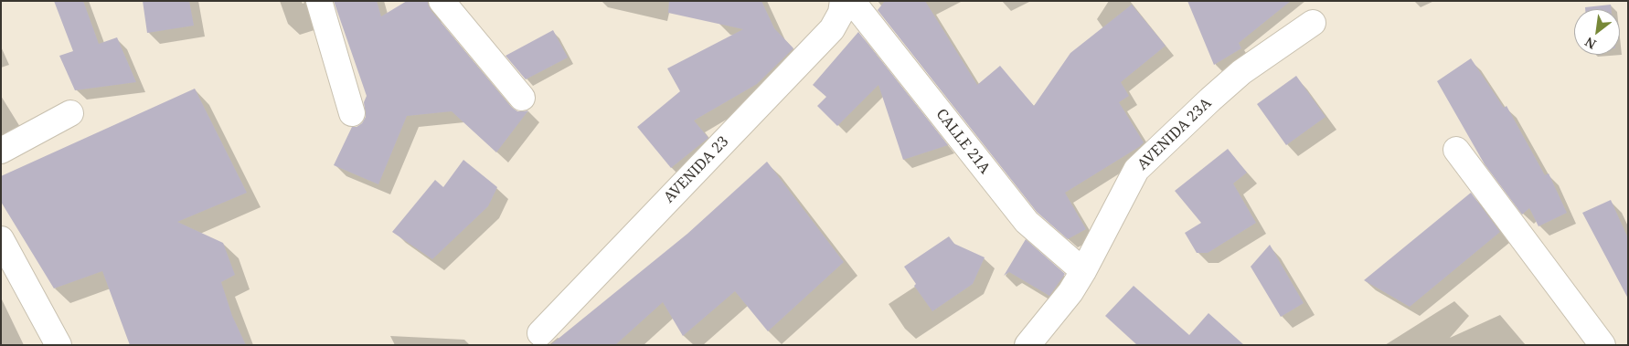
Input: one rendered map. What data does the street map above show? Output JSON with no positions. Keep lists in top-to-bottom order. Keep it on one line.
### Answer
{"streets":{"street":["AVENIDA 23A","CALLE 21A","AVENIDA 23"]},"crossings":[["AVENIDA 23A","CALLE 21A"]],"north":"bottom left"}
